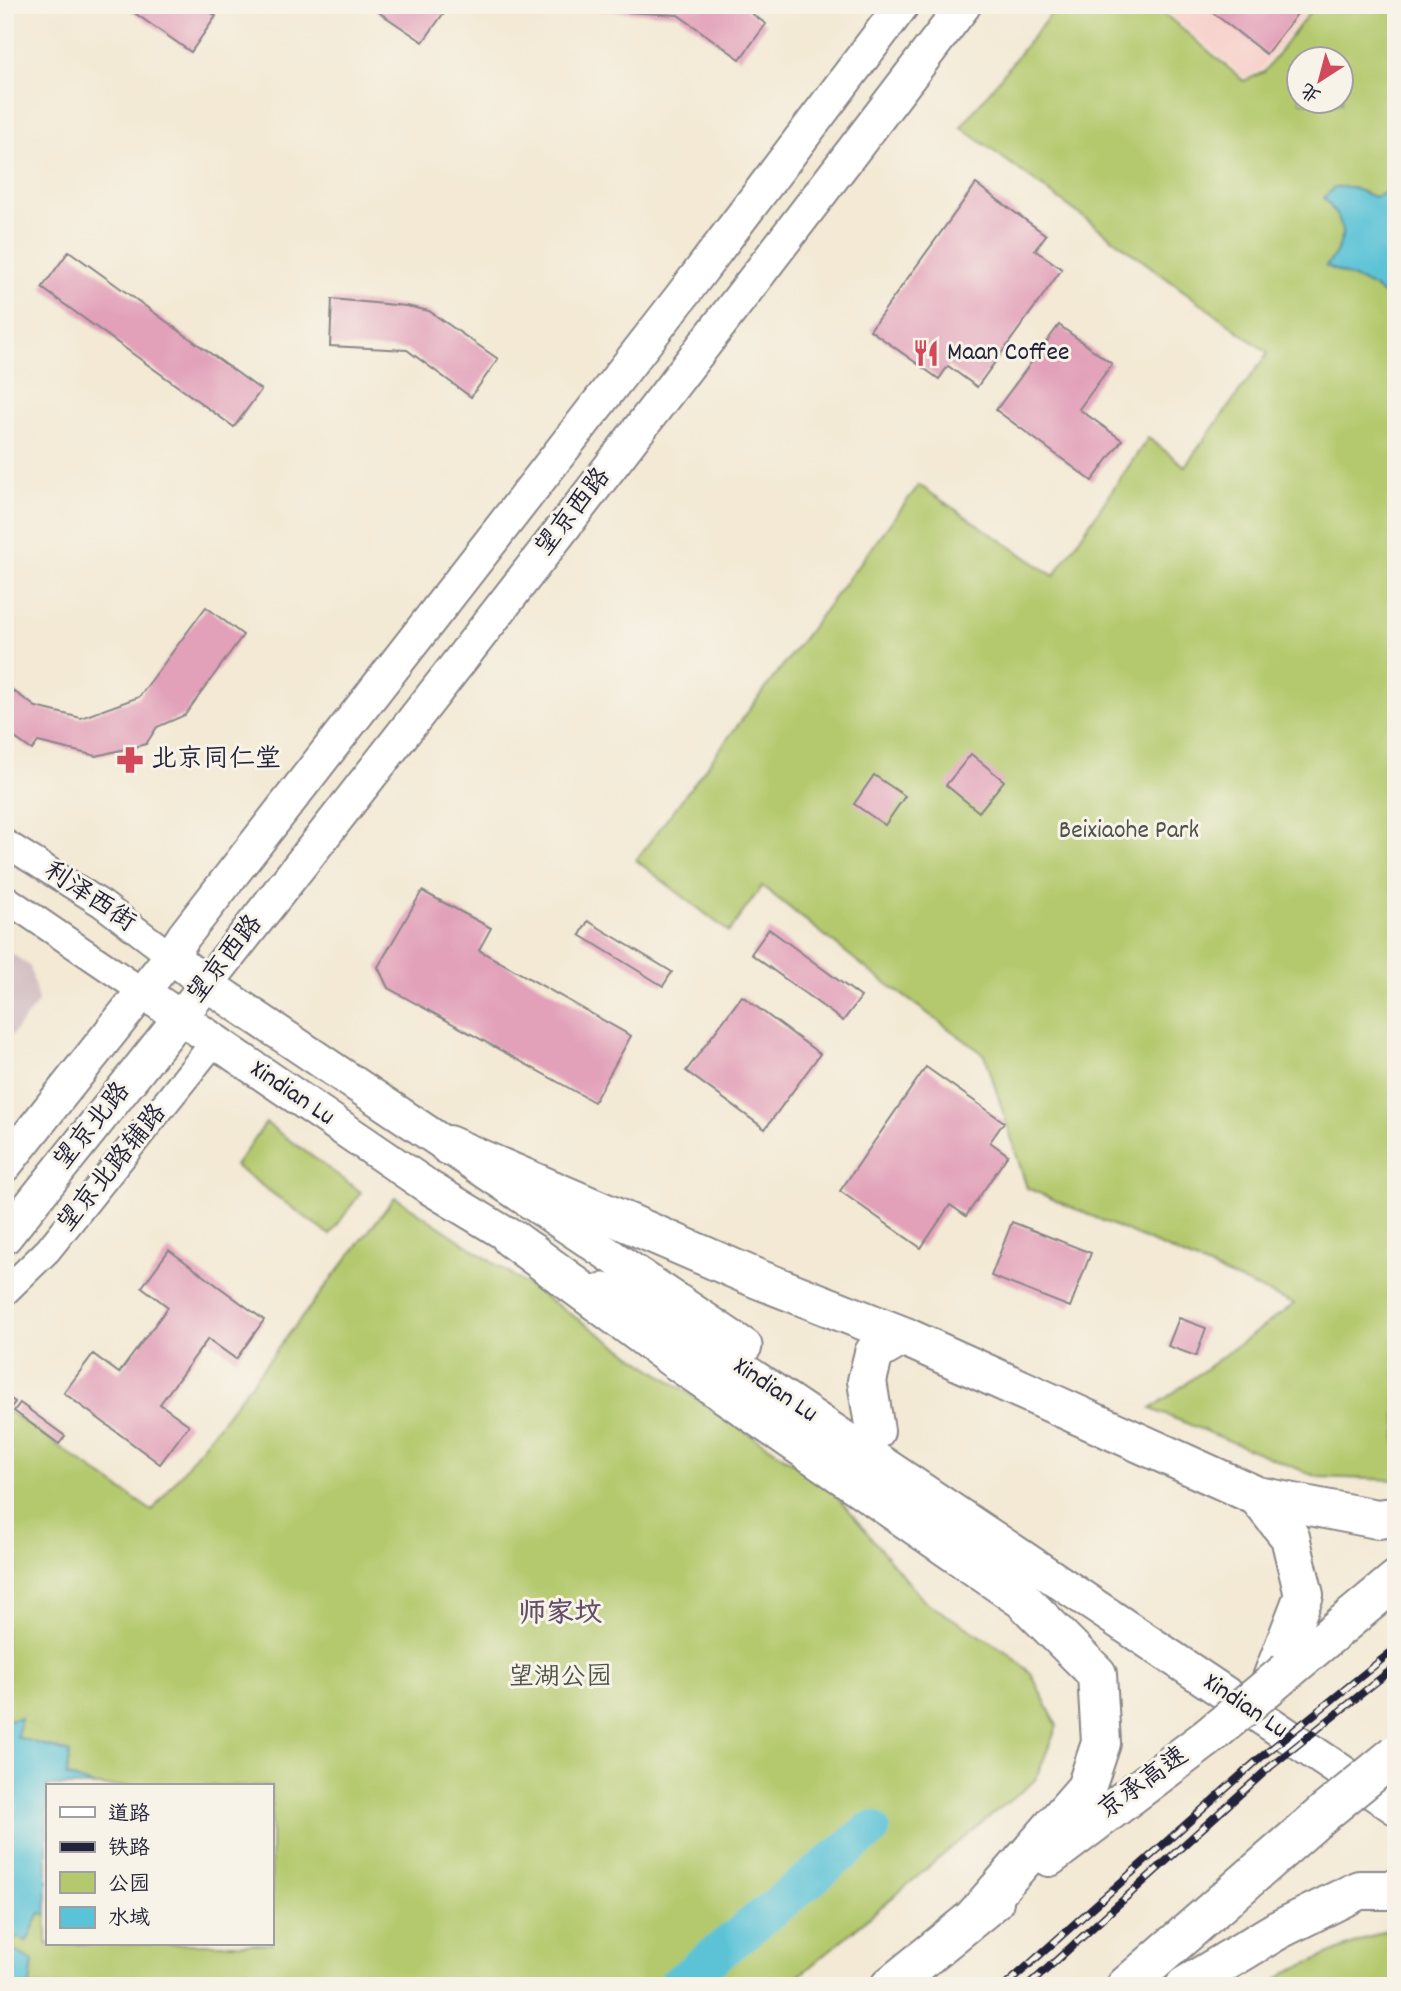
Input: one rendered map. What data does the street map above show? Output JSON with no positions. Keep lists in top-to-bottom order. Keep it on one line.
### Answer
{"streets":{"highway":["京承高速"],"main road":["望京西路","Xindian Lu","望京北路"],"street":["利泽西街","望京北路辅路"]},"crossings":[["望京西路","利泽西街"],["望京西路","Xindian Lu"],["望京西路","望京北路"],["利泽西街","Xindian Lu"],["利泽西街","望京北路"],["Xindian Lu","望京北路"],["Xindian Lu","望京北路辅路"]],"districts":["师家坟"],"parks":["Beixiaohe Park","望湖公园"],"places":{"restaurant":["Maan Coffee"],"pharmacy":["北京同仁堂"]},"legend":["道路","铁路","公园","水域"],"north":"bottom left"}
